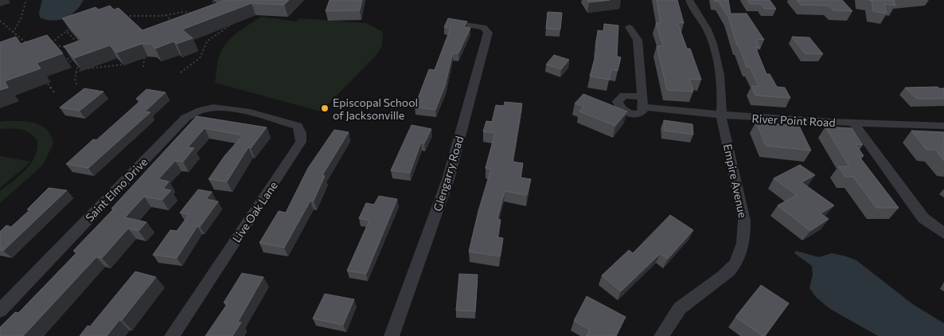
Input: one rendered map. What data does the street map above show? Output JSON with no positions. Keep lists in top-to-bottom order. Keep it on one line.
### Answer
{"streets":{"street":["River Point Road","Glengarry Road","Empire Avenue","Saint Elmo Drive","Live Oak Lane"]},"crossings":[["River Point Road","Empire Avenue"],["Saint Elmo Drive","Live Oak Lane"]],"places":["Episcopal School of Jacksonville"]}
